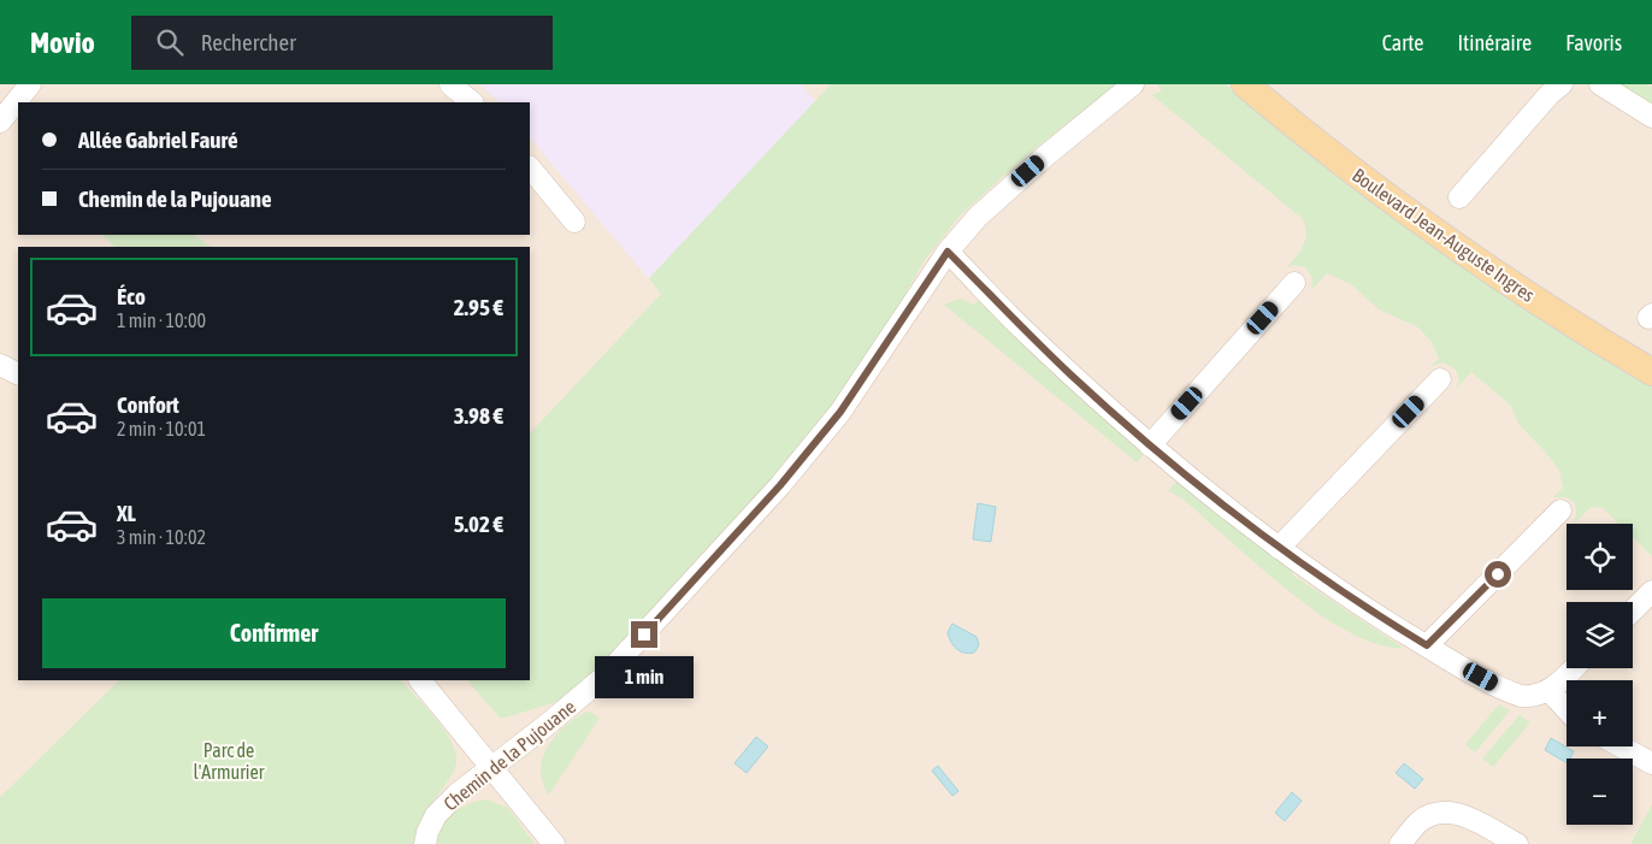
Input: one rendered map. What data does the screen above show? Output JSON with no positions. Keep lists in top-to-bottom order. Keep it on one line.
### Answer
{"streets":{"main road":["Boulevard Jean-Auguste Ingres"],"street":["Chemin de la Pujouane"]},"parks":["Parc de l'Armurier"],"page":{"header":"Movio","search":"Rechercher","nav":["Carte","Itinéraire","Favoris"],"banner":["Allée Gabriel Fauré","Chemin de la Pujouane"],"list":[{"name":"Éco","note":"1 min · 10:00","value":"2.95 €"},{"name":"Confort","note":"2 min · 10:01","value":"3.98 €"},{"name":"XL","note":"3 min · 10:02","value":"5.02 €"}],"map_buttons":["+","−"],"buttons":"Confirmer","bubble":"1 min"}}
